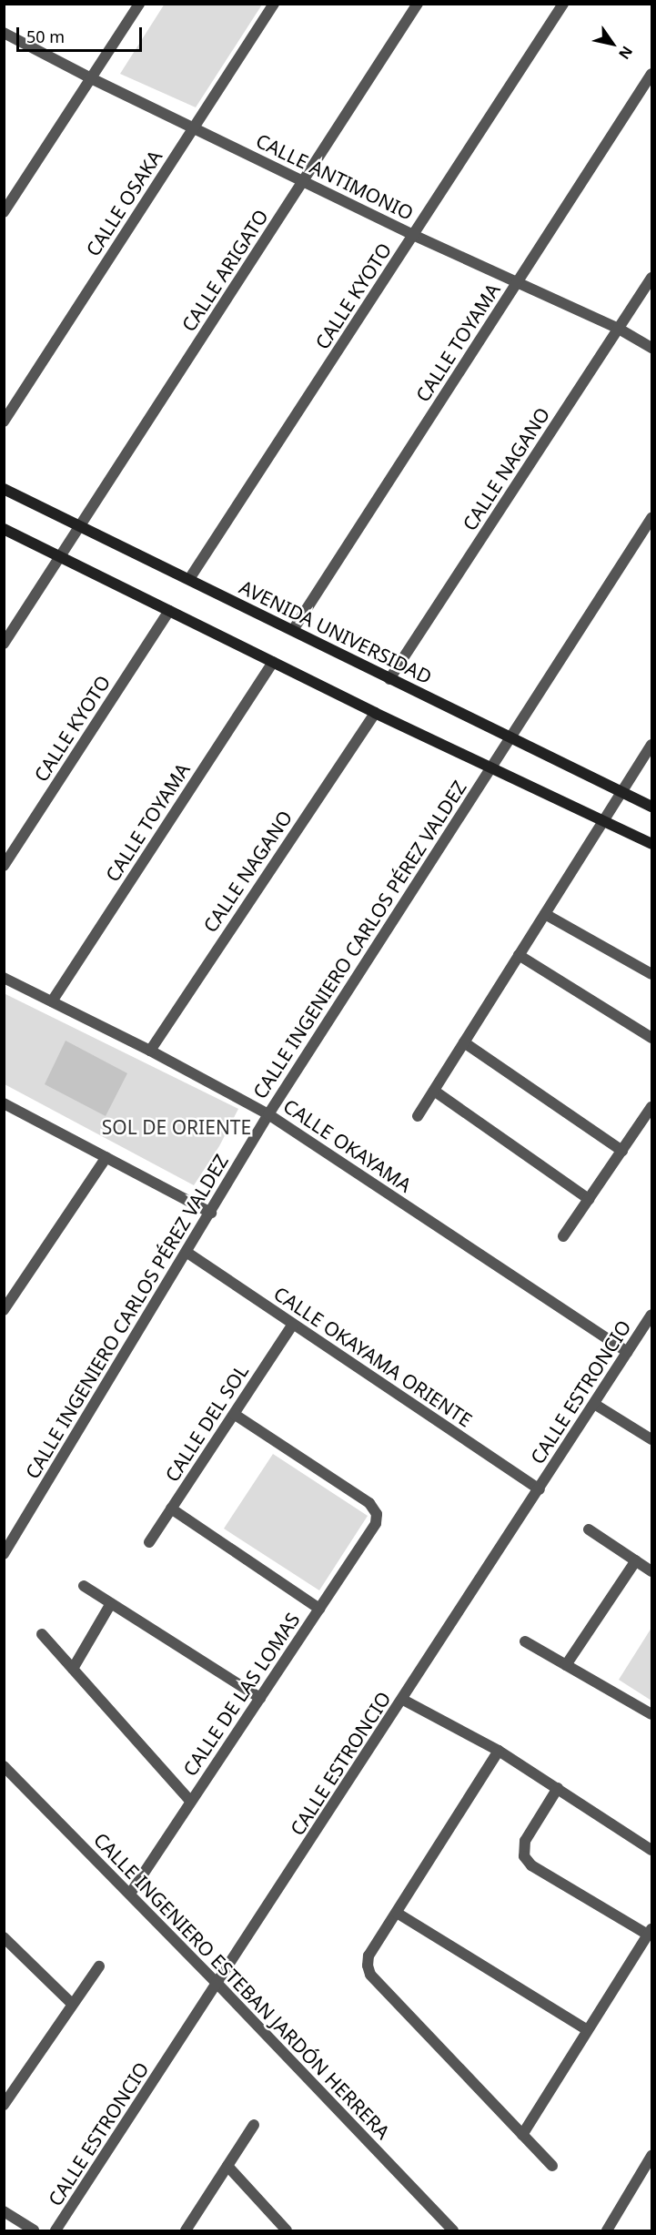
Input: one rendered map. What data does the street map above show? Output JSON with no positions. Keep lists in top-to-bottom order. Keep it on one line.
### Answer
{"streets":{"main road":["AVENIDA UNIVERSIDAD"],"street":["CALLE ANTIMONIO","CALLE OSAKA","CALLE ARIGATO","CALLE KYOTO","CALLE TOYAMA","CALLE NAGANO","CALLE INGENIERO CARLOS PÉREZ VALDEZ","CALLE OKAYAMA","CALLE OKAYAMA ORIENTE","CALLE ESTRONCIO","CALLE DEL SOL","CALLE DE LAS LOMAS","CALLE INGENIERO ESTEBAN JARDÓN HERRERA"]},"crossings":[["CALLE ANTIMONIO","CALLE OSAKA"],["CALLE ANTIMONIO","CALLE ARIGATO"],["CALLE ANTIMONIO","CALLE KYOTO"],["CALLE ANTIMONIO","CALLE TOYAMA"],["CALLE ANTIMONIO","CALLE NAGANO"],["CALLE ARIGATO","AVENIDA UNIVERSIDAD"],["CALLE KYOTO","AVENIDA UNIVERSIDAD"],["CALLE TOYAMA","AVENIDA UNIVERSIDAD"],["CALLE TOYAMA","CALLE OKAYAMA"],["CALLE NAGANO","AVENIDA UNIVERSIDAD"],["CALLE NAGANO","CALLE OKAYAMA"],["AVENIDA UNIVERSIDAD","CALLE INGENIERO CARLOS PÉREZ VALDEZ"],["CALLE INGENIERO CARLOS PÉREZ VALDEZ","CALLE OKAYAMA"],["CALLE INGENIERO CARLOS PÉREZ VALDEZ","CALLE OKAYAMA ORIENTE"],["CALLE OKAYAMA","CALLE ESTRONCIO"],["CALLE OKAYAMA ORIENTE","CALLE ESTRONCIO"],["CALLE OKAYAMA ORIENTE","CALLE DEL SOL"],["CALLE ESTRONCIO","CALLE INGENIERO ESTEBAN JARDÓN HERRERA"],["CALLE DEL SOL","CALLE DE LAS LOMAS"],["CALLE DE LAS LOMAS","CALLE INGENIERO ESTEBAN JARDÓN HERRERA"]],"parks":["SOL DE ORIENTE"],"scale_bar":"50 m","north":"bottom right"}
